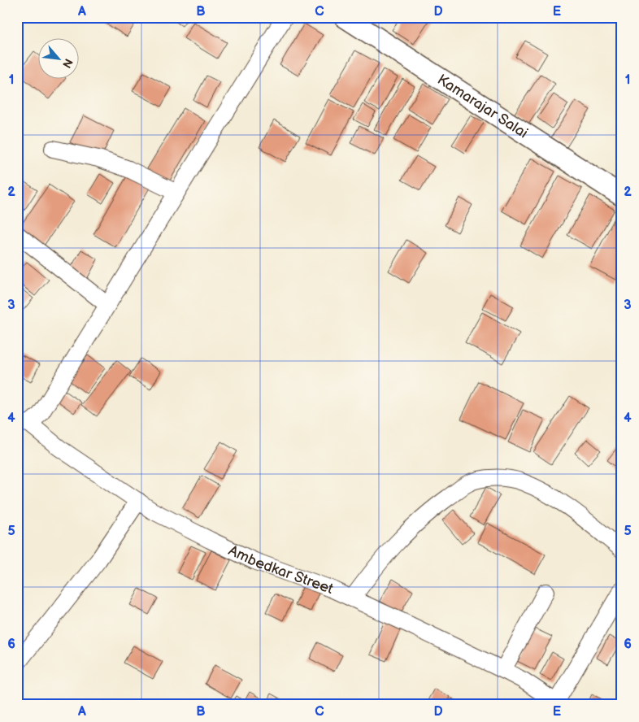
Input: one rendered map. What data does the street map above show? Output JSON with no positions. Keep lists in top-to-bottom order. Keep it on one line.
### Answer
{"streets":{"street":["Kamarajar Salai","Ambedkar Street"]},"north":"bottom right","grid":{"columns":["A","B","C","D","E"],"rows":["1","2","3","4","5","6"]}}
